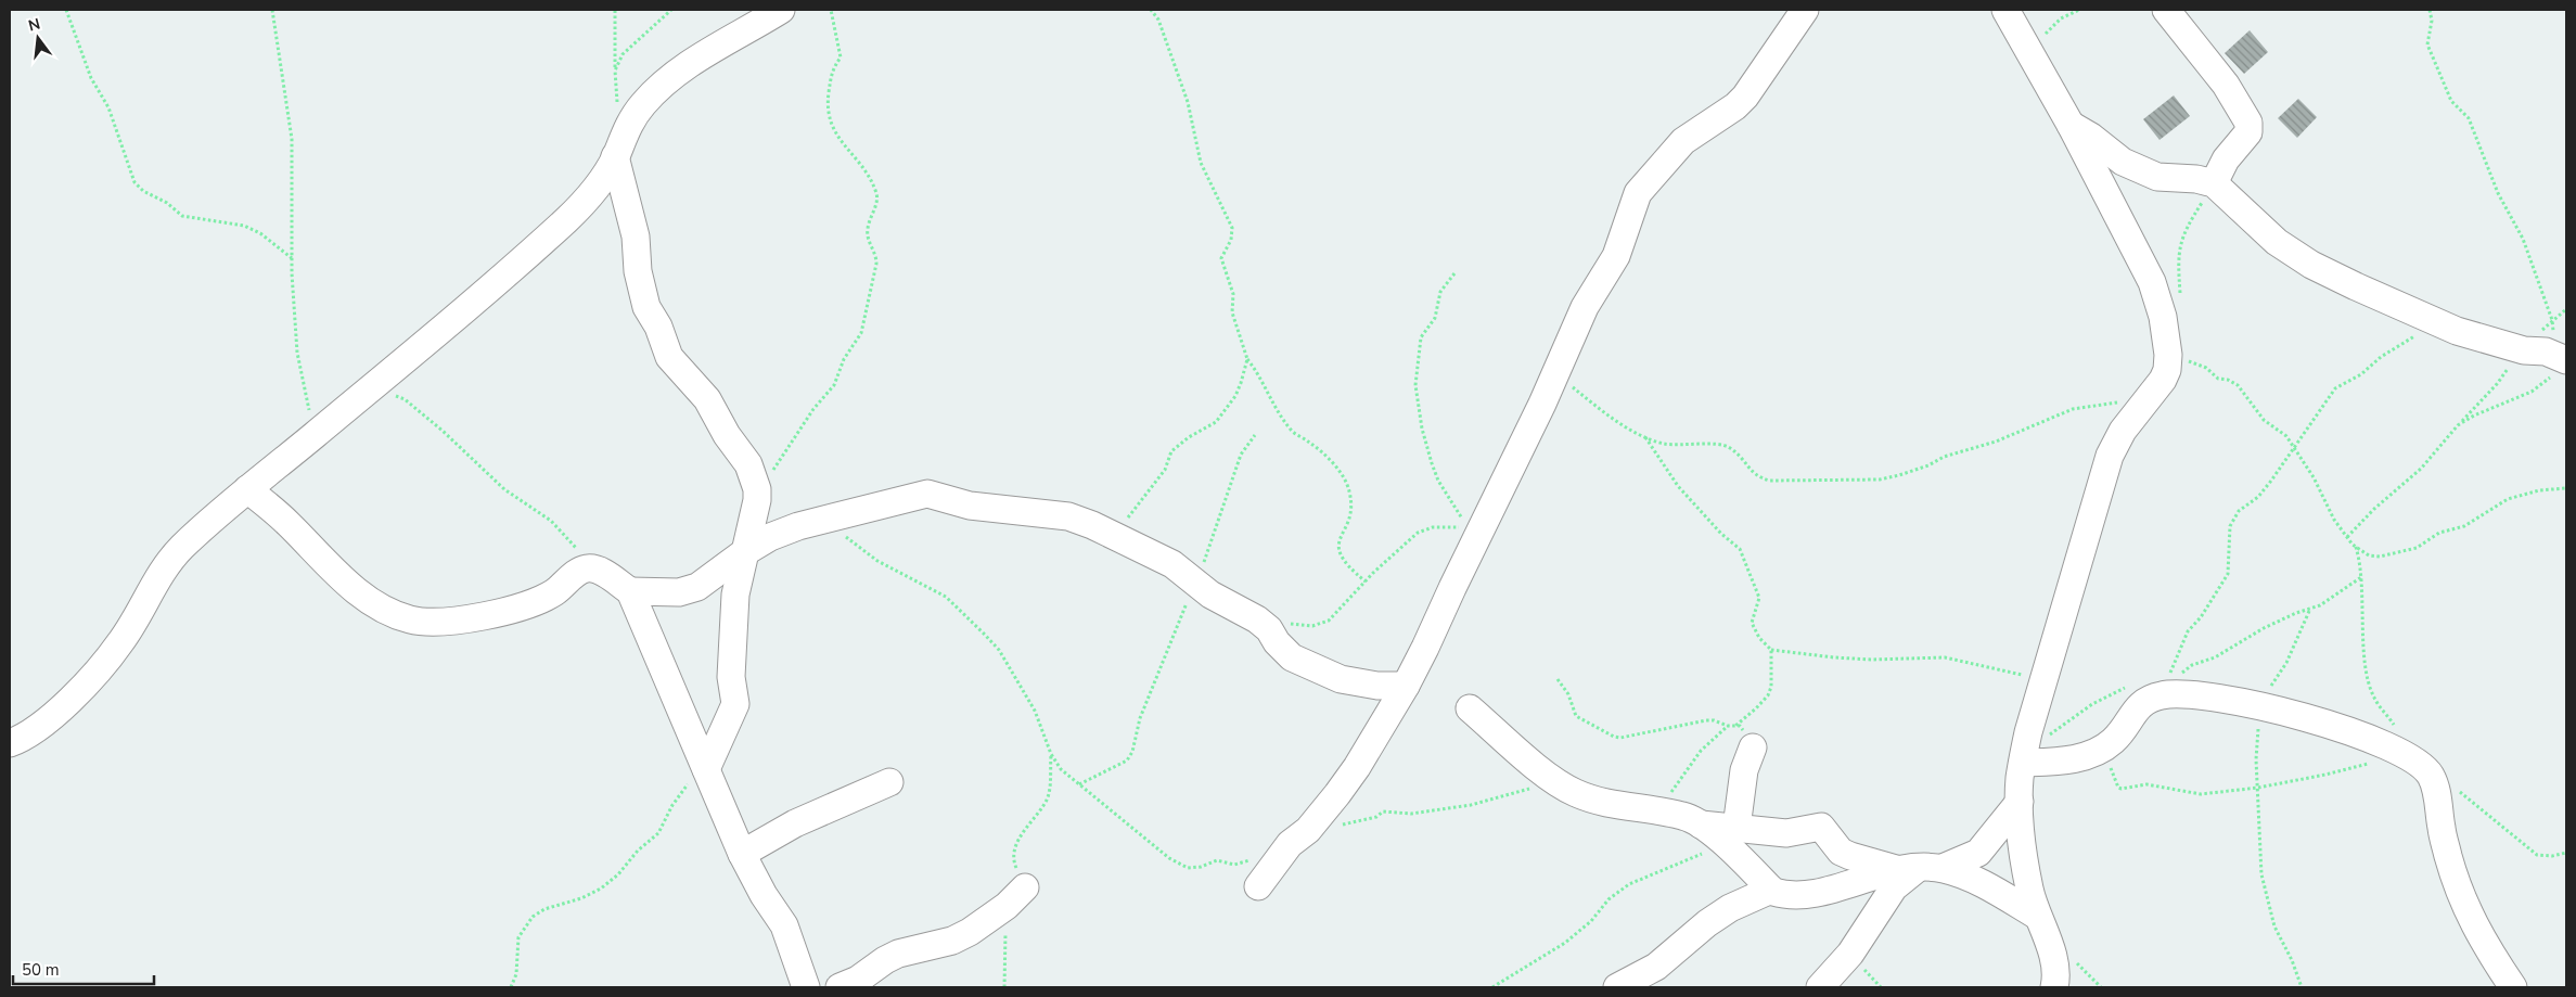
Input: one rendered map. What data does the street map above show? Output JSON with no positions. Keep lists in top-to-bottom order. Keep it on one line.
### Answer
{"scale_bar":"50 m","north":"top"}
